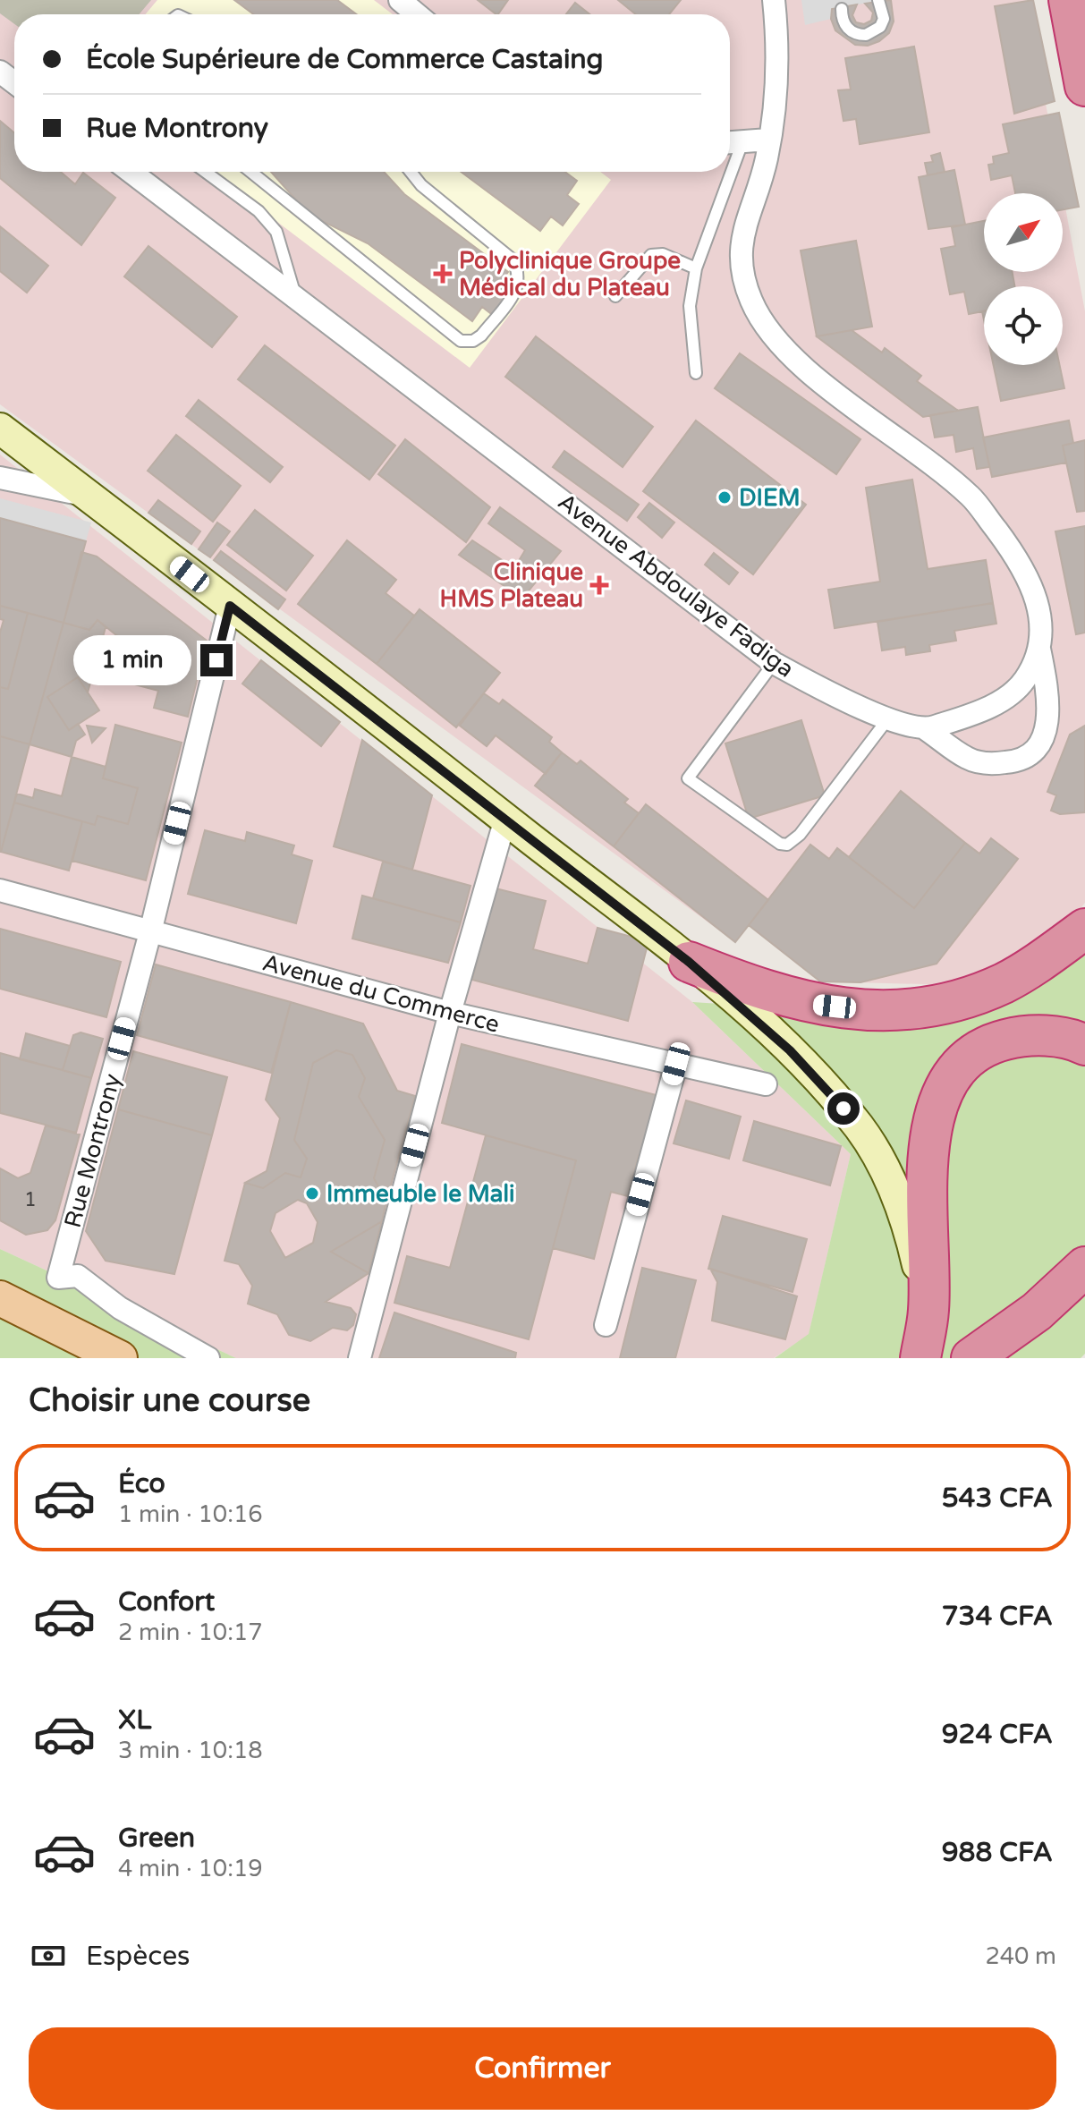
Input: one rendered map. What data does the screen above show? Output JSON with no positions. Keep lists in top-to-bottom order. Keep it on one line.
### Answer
{"streets":{"street":["Avenue Abdoulaye Fadiga","Avenue du Commerce","Rue Montrony"]},"crossings":[["Avenue du Commerce","Rue Montrony"]],"places":{"health":["Polyclinique Groupe Médical du Plateau","Clinique HMS Plateau"],"other":["DIEM","Immeuble le Mali"]},"house_numbers":["1"],"north":"top right","page":{"banner":["École Supérieure de Commerce Castaing","Rue Montrony"],"bubble":"1 min","heading":"Choisir une course","list":[{"name":"Éco","note":"1 min · 10:16","value":"543 CFA"},{"name":"Confort","note":"2 min · 10:17","value":"734 CFA"},{"name":"XL","note":"3 min · 10:18","value":"924 CFA"},{"name":"Green","note":"4 min · 10:19","value":"988 CFA"}],"pay":["Espèces","240 m"],"buttons":"Confirmer"}}
